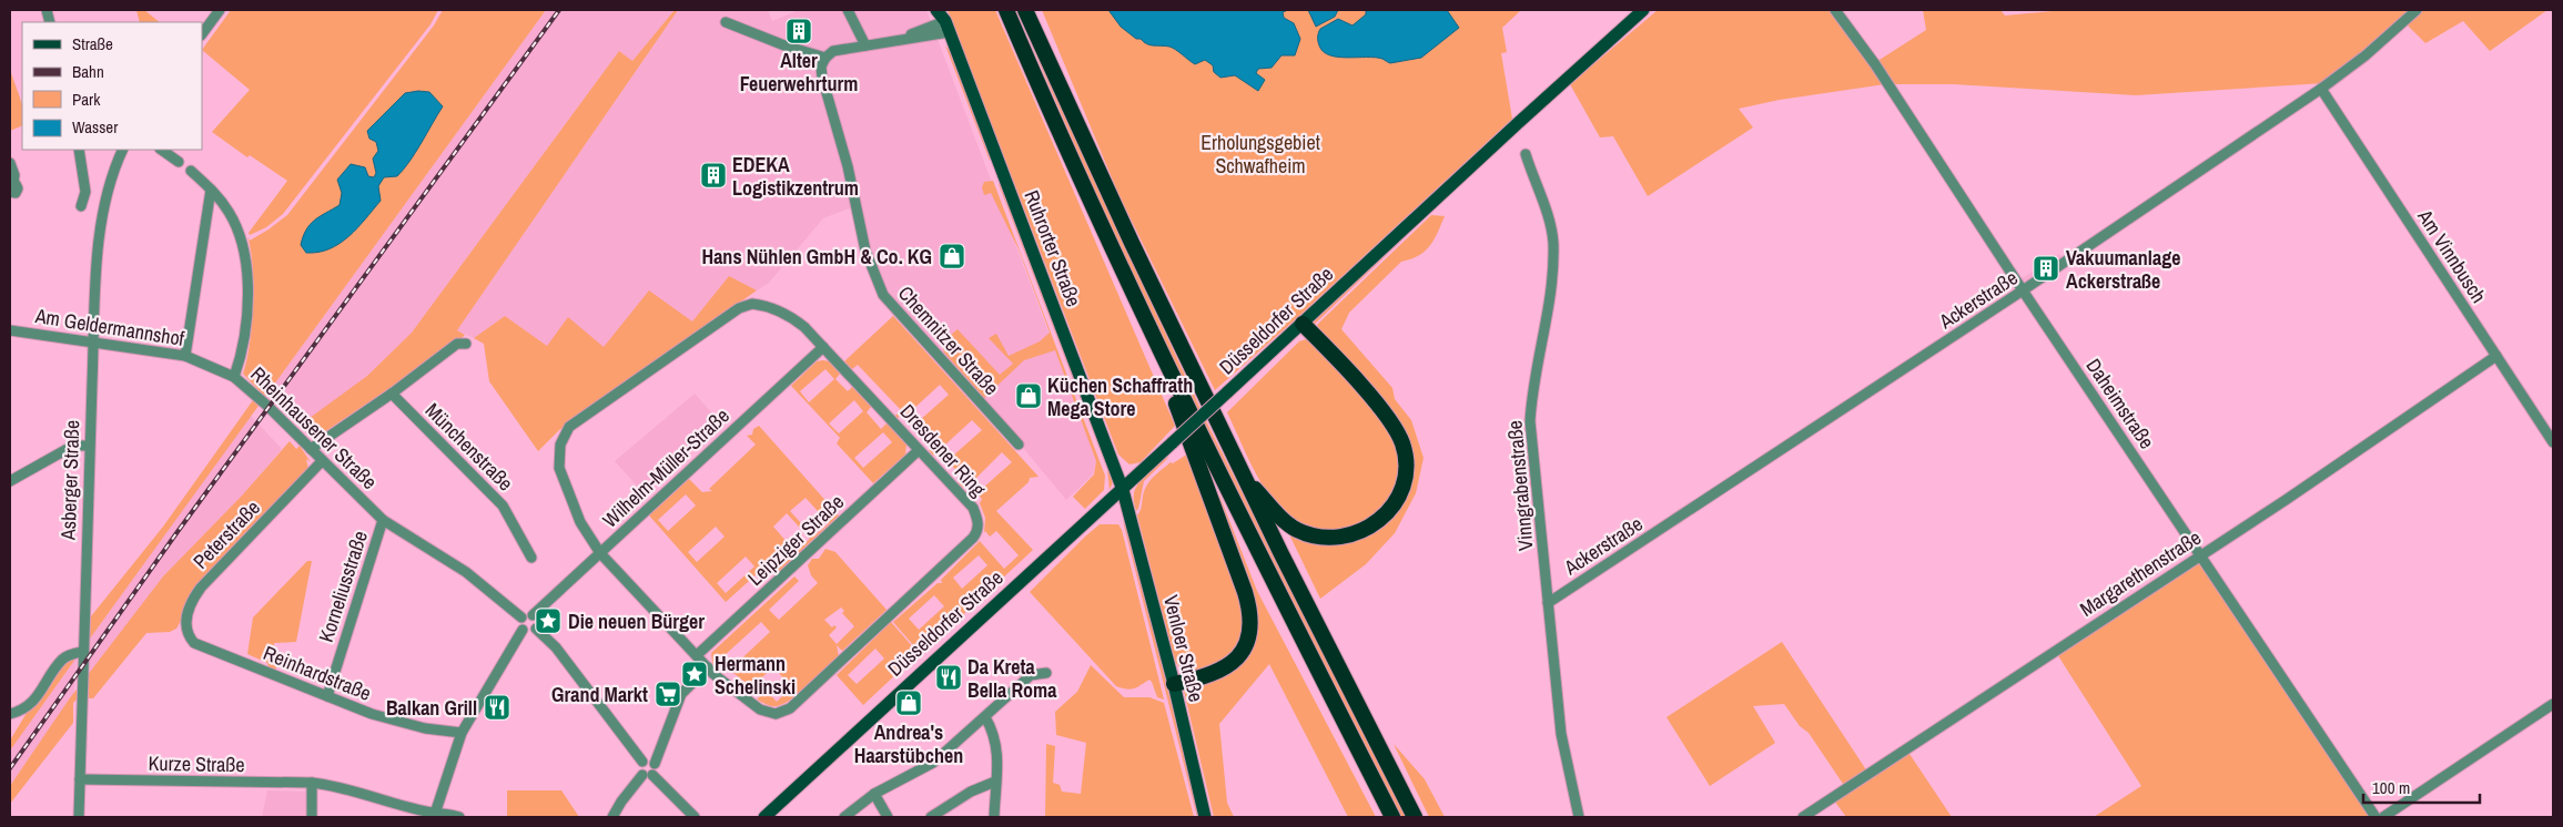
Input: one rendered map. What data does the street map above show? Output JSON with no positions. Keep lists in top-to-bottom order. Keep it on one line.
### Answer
{"streets":{"main road":["Ruhrorter Straße","Düsseldorfer Straße","Venloer Straße"],"street":["Am Vinnbusch","Ackerstraße","Am Geldermannshof","Chemnitzer Straße","Daheimstraße","Rheinhausener Straße","Münchenstraße","Dresdener Ring","Wilhelm-Müller-Straße","Asberger Straße","Vinngrabenstraße","Peterstraße","Leipziger Straße","Margarethenstraße","Korneliusstraße","Reinhardstraße","Kurze Straße"]},"crossings":[["Ruhrorter Straße","Düsseldorfer Straße"],["Ruhrorter Straße","Venloer Straße"],["Am Vinnbusch","Ackerstraße"],["Am Vinnbusch","Margarethenstraße"],["Ackerstraße","Daheimstraße"],["Ackerstraße","Vinngrabenstraße"],["Düsseldorfer Straße","Venloer Straße"],["Am Geldermannshof","Rheinhausener Straße"],["Am Geldermannshof","Asberger Straße"],["Daheimstraße","Margarethenstraße"],["Rheinhausener Straße","Wilhelm-Müller-Straße"],["Rheinhausener Straße","Peterstraße"],["Rheinhausener Straße","Korneliusstraße"],["Dresdener Ring","Wilhelm-Müller-Straße"],["Dresdener Ring","Leipziger Straße"],["Asberger Straße","Kurze Straße"],["Peterstraße","Reinhardstraße"],["Korneliusstraße","Reinhardstraße"]],"parks":["Erholungsgebiet Schwafheim"],"places":{"building":["Alter Feuerwehrturm","EDEKA Logistikzentrum","Vakuumanlage Ackerstraße"],"shop":["Hans Nühlen GmbH & Co. KG","Küchen Schaffrath Mega Store","Andrea's Haarstübchen"],"place":["Die neuen Bürger","Hermann Schelinski"],"restaurant":["Da Kreta Bella Roma","Balkan Grill"],"supermarket":["Grand Markt"]},"legend":["Straße","Bahn","Park","Wasser"],"scale_bar":"100 m"}
